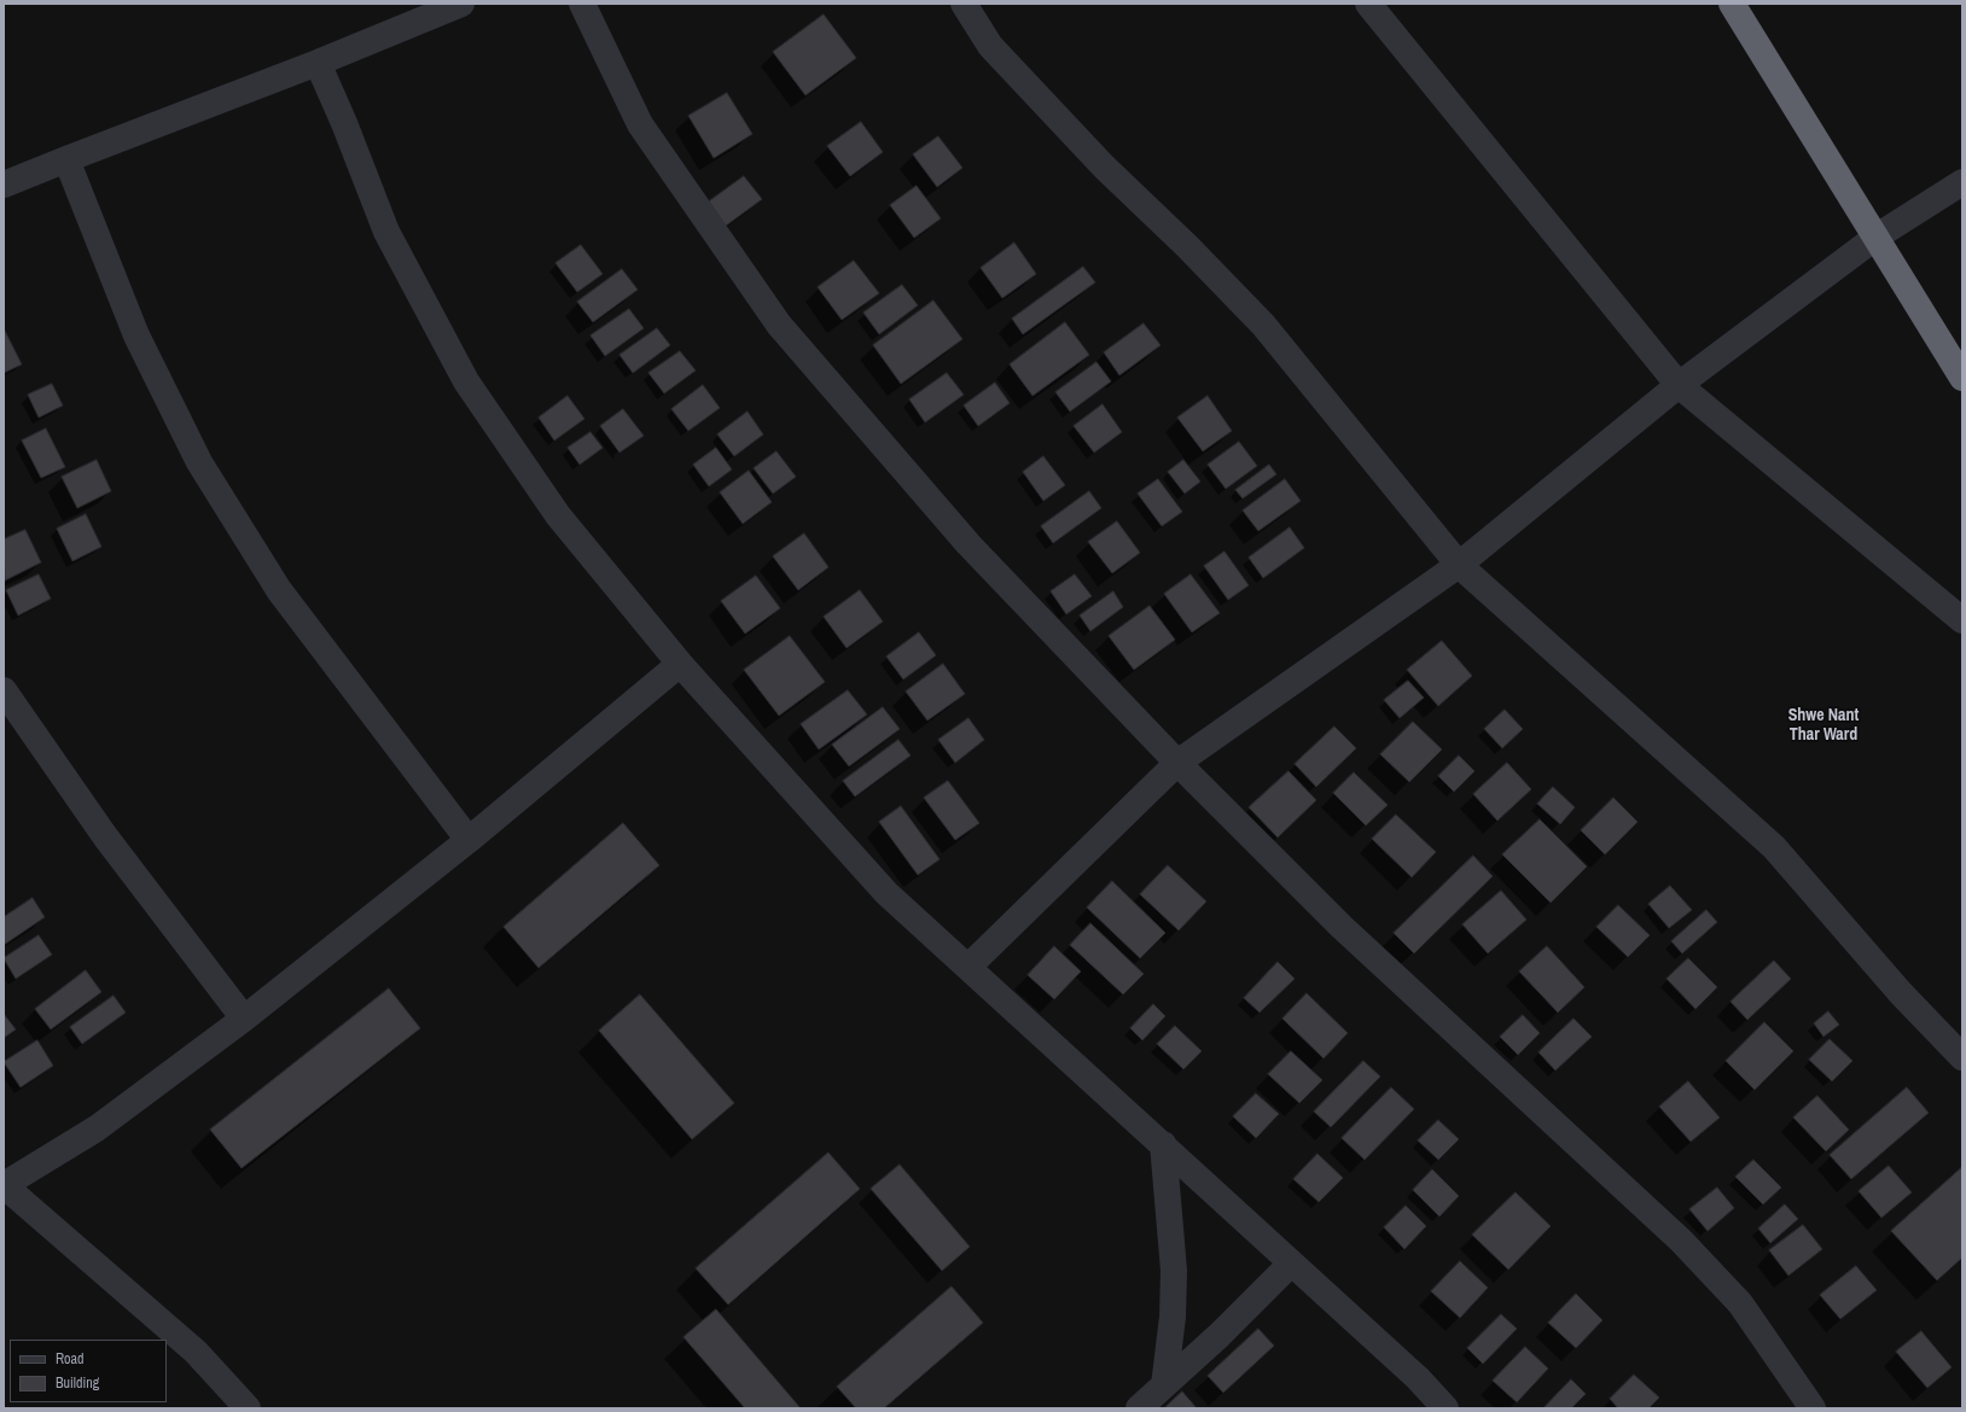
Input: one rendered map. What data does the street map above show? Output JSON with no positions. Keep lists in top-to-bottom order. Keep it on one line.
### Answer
{"districts":["Shwe Nant Thar Ward"],"legend":["Road","Building"]}
